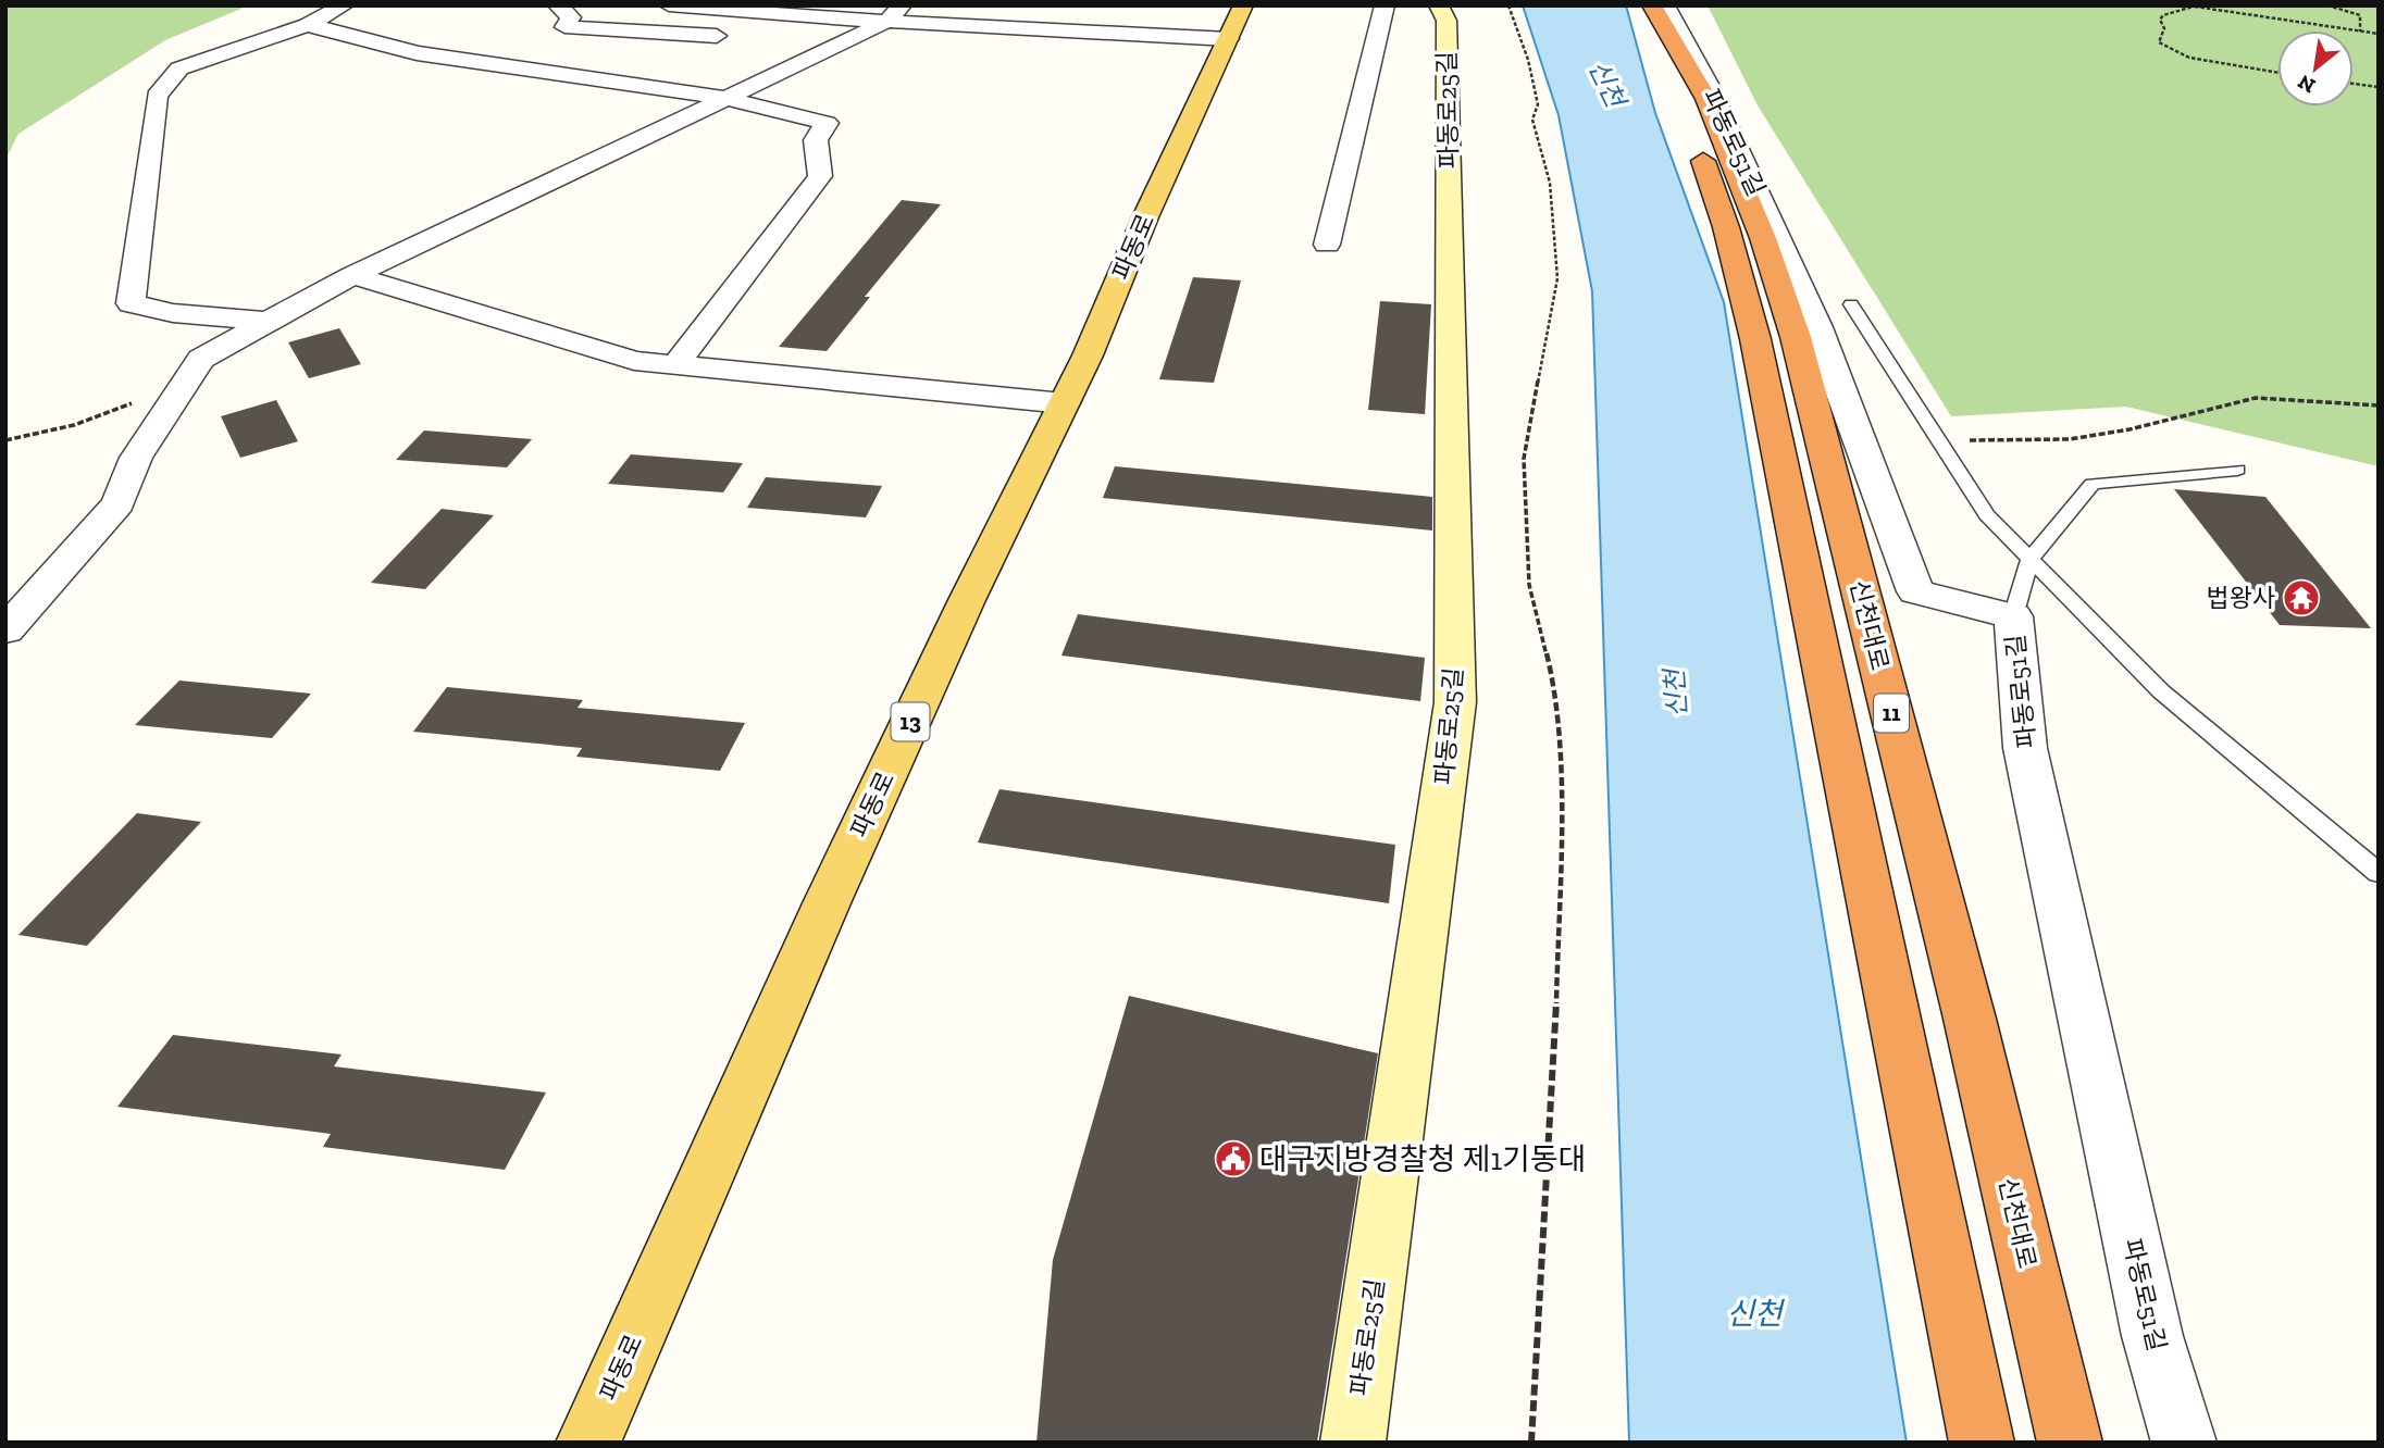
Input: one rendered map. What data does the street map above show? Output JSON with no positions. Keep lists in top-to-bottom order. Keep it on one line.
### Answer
{"streets":{"highway":["신천대로","11"],"main road":["파동로","13"],"street":["파동로25길","파동로51길"]},"water":["신천"],"places":{"temple":["법왕사"],"public building":["대구지방경찰청 제1기동대"]},"north":"bottom left"}
